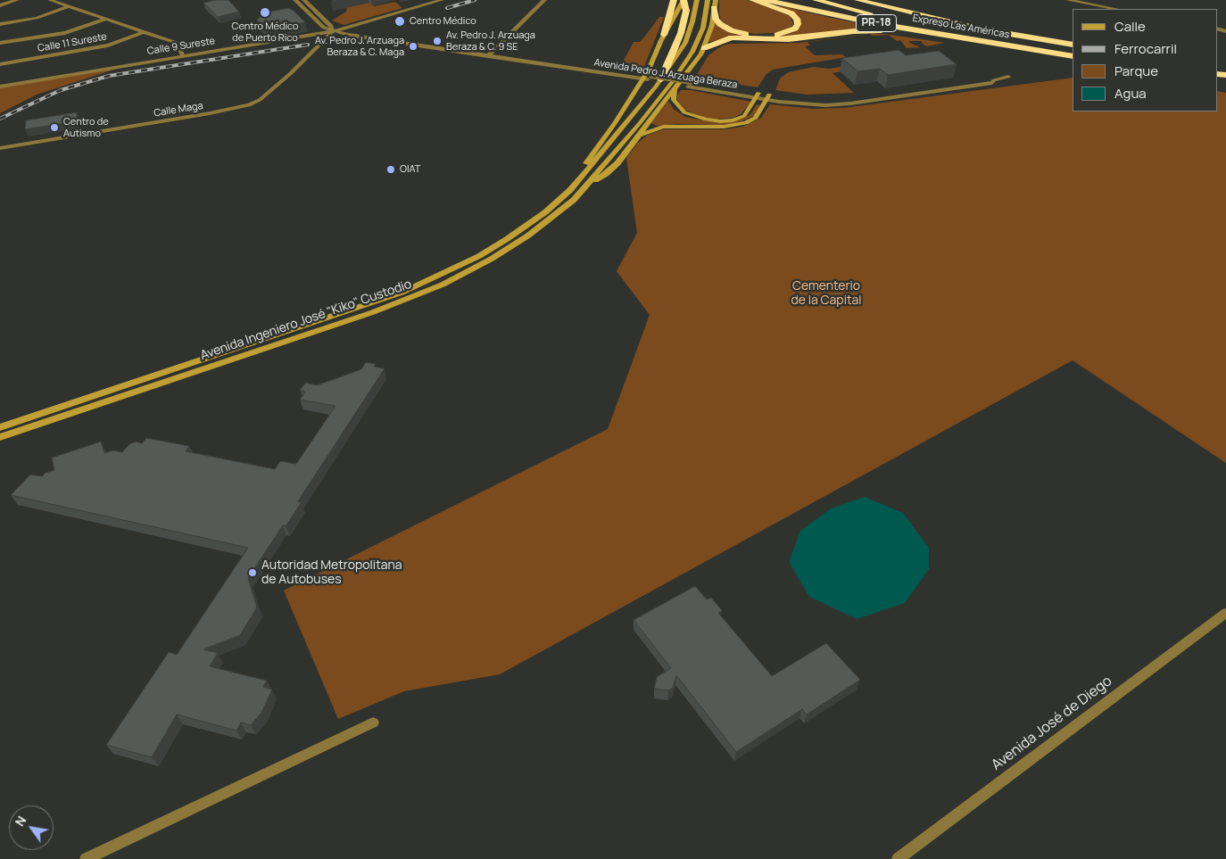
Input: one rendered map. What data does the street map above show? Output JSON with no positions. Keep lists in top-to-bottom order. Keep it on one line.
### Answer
{"streets":{"highway":["PR-18","Expreso Las Américas"],"main road":["Avenida Ingeniero José \"Kiko\" Custodio"],"street":["Calle 11 Sureste","Calle 9 Sureste","Avenida Pedro J. Arzuaga Beraza","Calle Maga","Avenida José de Diego"]},"crossings":[["Calle 9 Sureste","Avenida Pedro J. Arzuaga Beraza"],["Calle 9 Sureste","Calle Maga"],["Avenida Pedro J. Arzuaga Beraza","Calle Maga"]],"parks":["Cementerio de la Capital"],"places":["Centro Médico de Puerto Rico","Centro Médico","Av. Pedro J. Arzuaga Beraza & C. 9 SE","Av. Pedro J. Arzuaga Beraza & C. Maga","Centro de Autismo","OIAT","Autoridad Metropolitana de Autobuses"],"legend":["Calle","Ferrocarril","Parque","Agua"],"north":"top left"}
